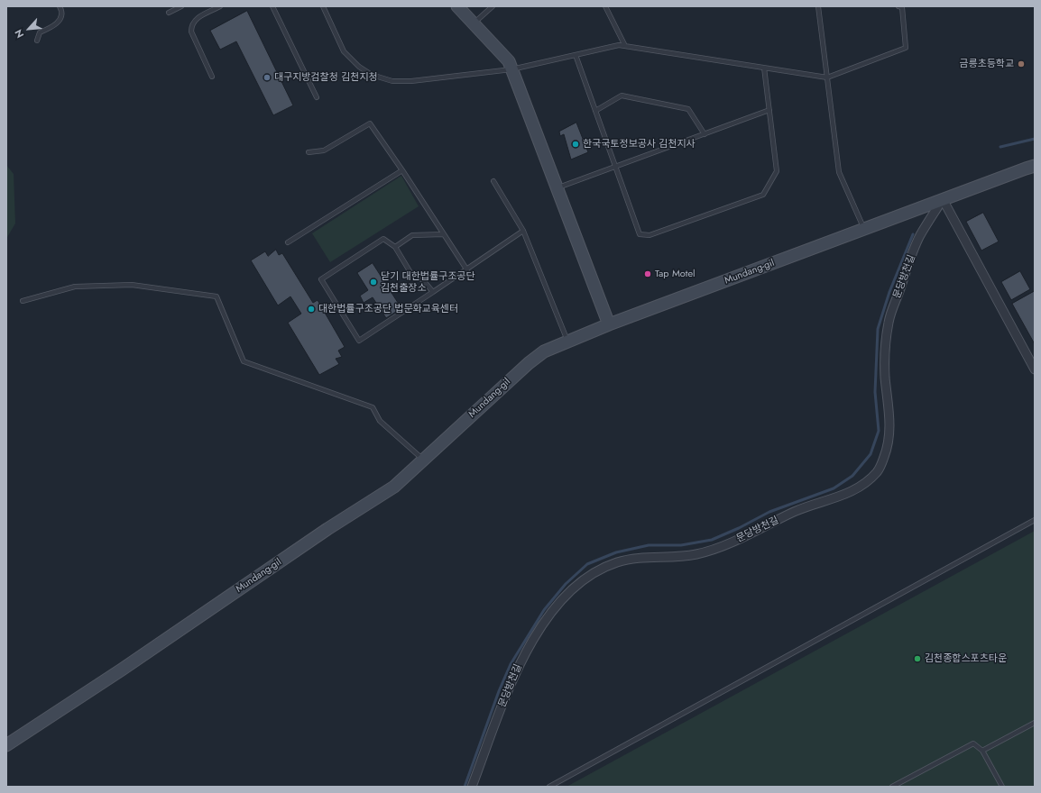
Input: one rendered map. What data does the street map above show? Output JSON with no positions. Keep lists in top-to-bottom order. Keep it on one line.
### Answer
{"streets":{"street":["Mundang-gil","문당방천길"]},"crossings":[["Mundang-gil","문당방천길"]],"places":["금릉초등학교","대구지방검찰청 김천지청","한국국토정보공사 김천지사","Tap Motel","닫기 대한법률구조공단 김천출장소","대한법률구조공단 법문화교육센터","김천종합스포츠타운"],"north":"bottom left"}
